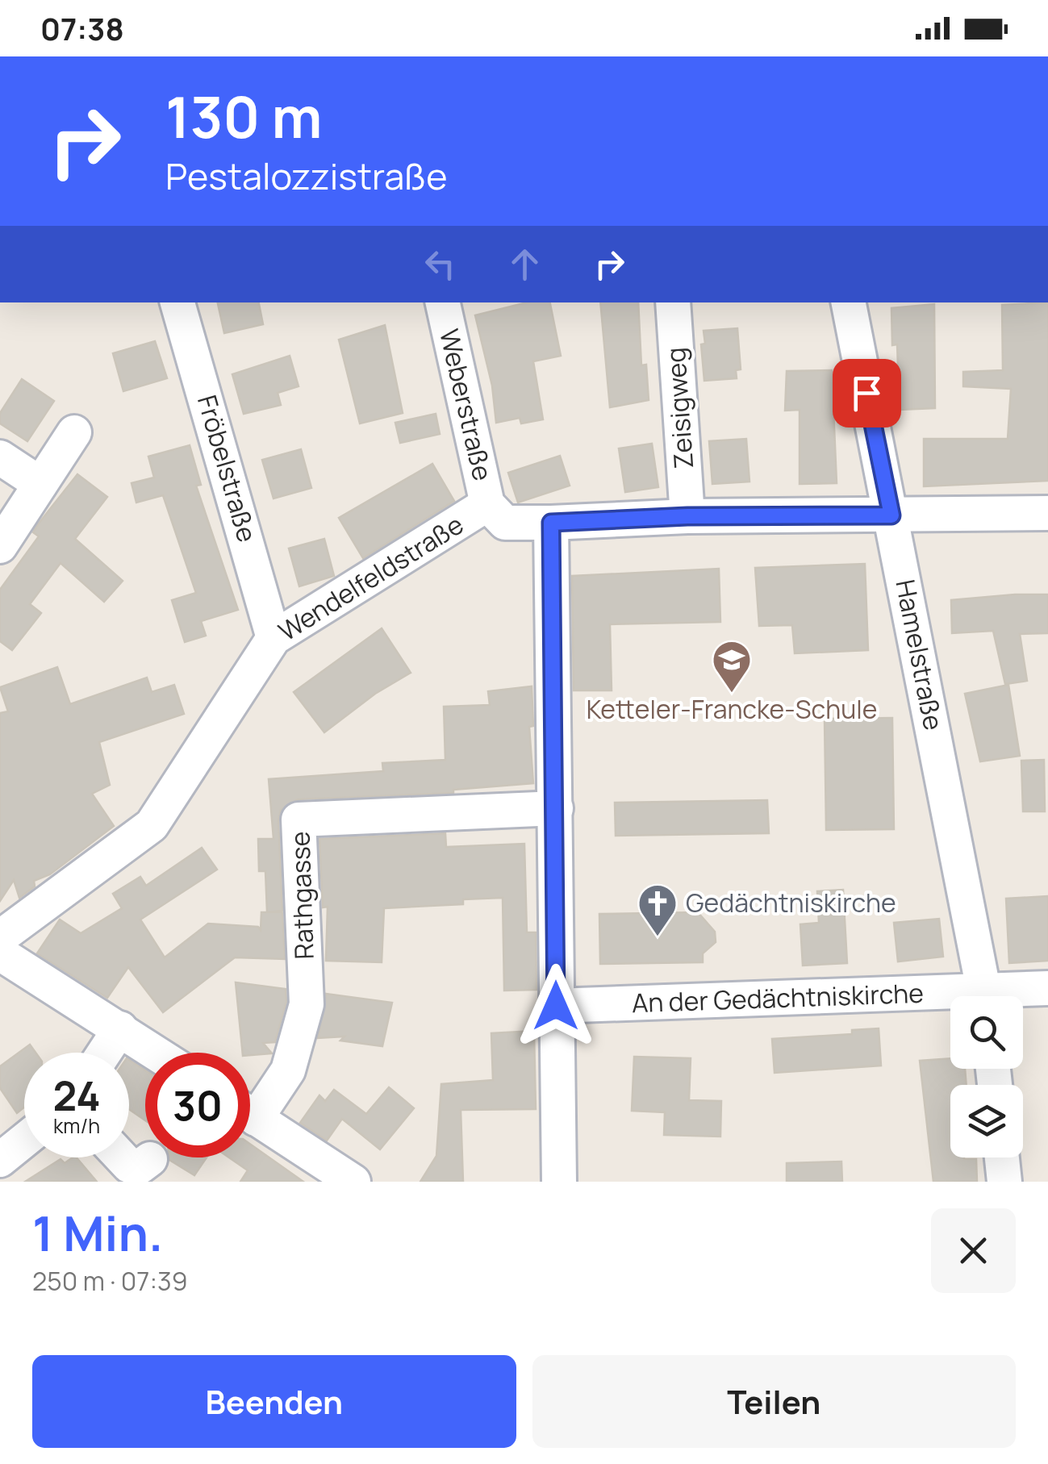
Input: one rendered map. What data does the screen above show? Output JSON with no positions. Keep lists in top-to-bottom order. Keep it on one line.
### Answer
{"streets":{"street":["Weberstraße","Zeisigweg","Fröbelstraße","Wendelfeldstraße","Hamelstraße","Rathgasse","An der Gedächtniskirche"]},"crossings":[["Weberstraße","Zeisigweg"],["Weberstraße","Wendelfeldstraße"],["Weberstraße","Hamelstraße"],["Fröbelstraße","Wendelfeldstraße"]],"places":{"school or university":["Ketteler-Francke-Schule"],"church":["Gedächtniskirche"]},"page":{"status":"07:38","turn":["130 m","Pestalozzistraße"],"speed":"24 km/h","limit":"30","heading":["1 Min.","250 m · 07:39"],"buttons":["Beenden","Teilen"]}}
